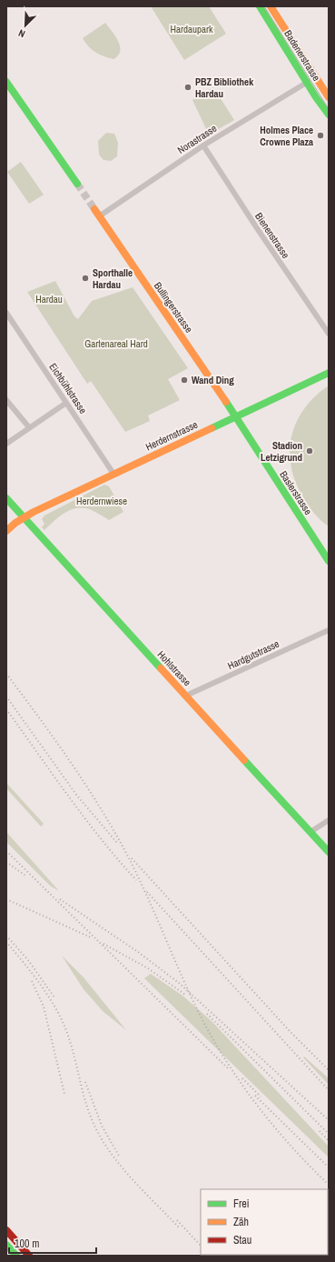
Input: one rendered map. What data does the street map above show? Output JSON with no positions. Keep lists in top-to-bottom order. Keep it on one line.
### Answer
{"streets":{"street":["Badenerstrasse","Norastrasse","Bienenstrasse","Bullingerstrasse","Eichbühlstrasse","Herdernstrasse","Baslerstrasse","Hardgutstrasse","Hohlstrasse"]},"crossings":[["Badenerstrasse","Norastrasse"],["Norastrasse","Bienenstrasse"],["Norastrasse","Bullingerstrasse"],["Bullingerstrasse","Herdernstrasse"],["Bullingerstrasse","Baslerstrasse"],["Eichbühlstrasse","Herdernstrasse"],["Herdernstrasse","Baslerstrasse"],["Herdernstrasse","Hohlstrasse"],["Hardgutstrasse","Hohlstrasse"]],"parks":["Hardaupark","Hardau","Gartenareal Hard","Herdernwiese"],"places":["PBZ Bibliothek Hardau","Holmes Place Crowne Plaza","Sporthalle Hardau","Wand Ding","Stadion Letzigrund"],"legend":["Frei","Zäh","Stau"],"scale_bar":"100 m","north":"bottom left"}
